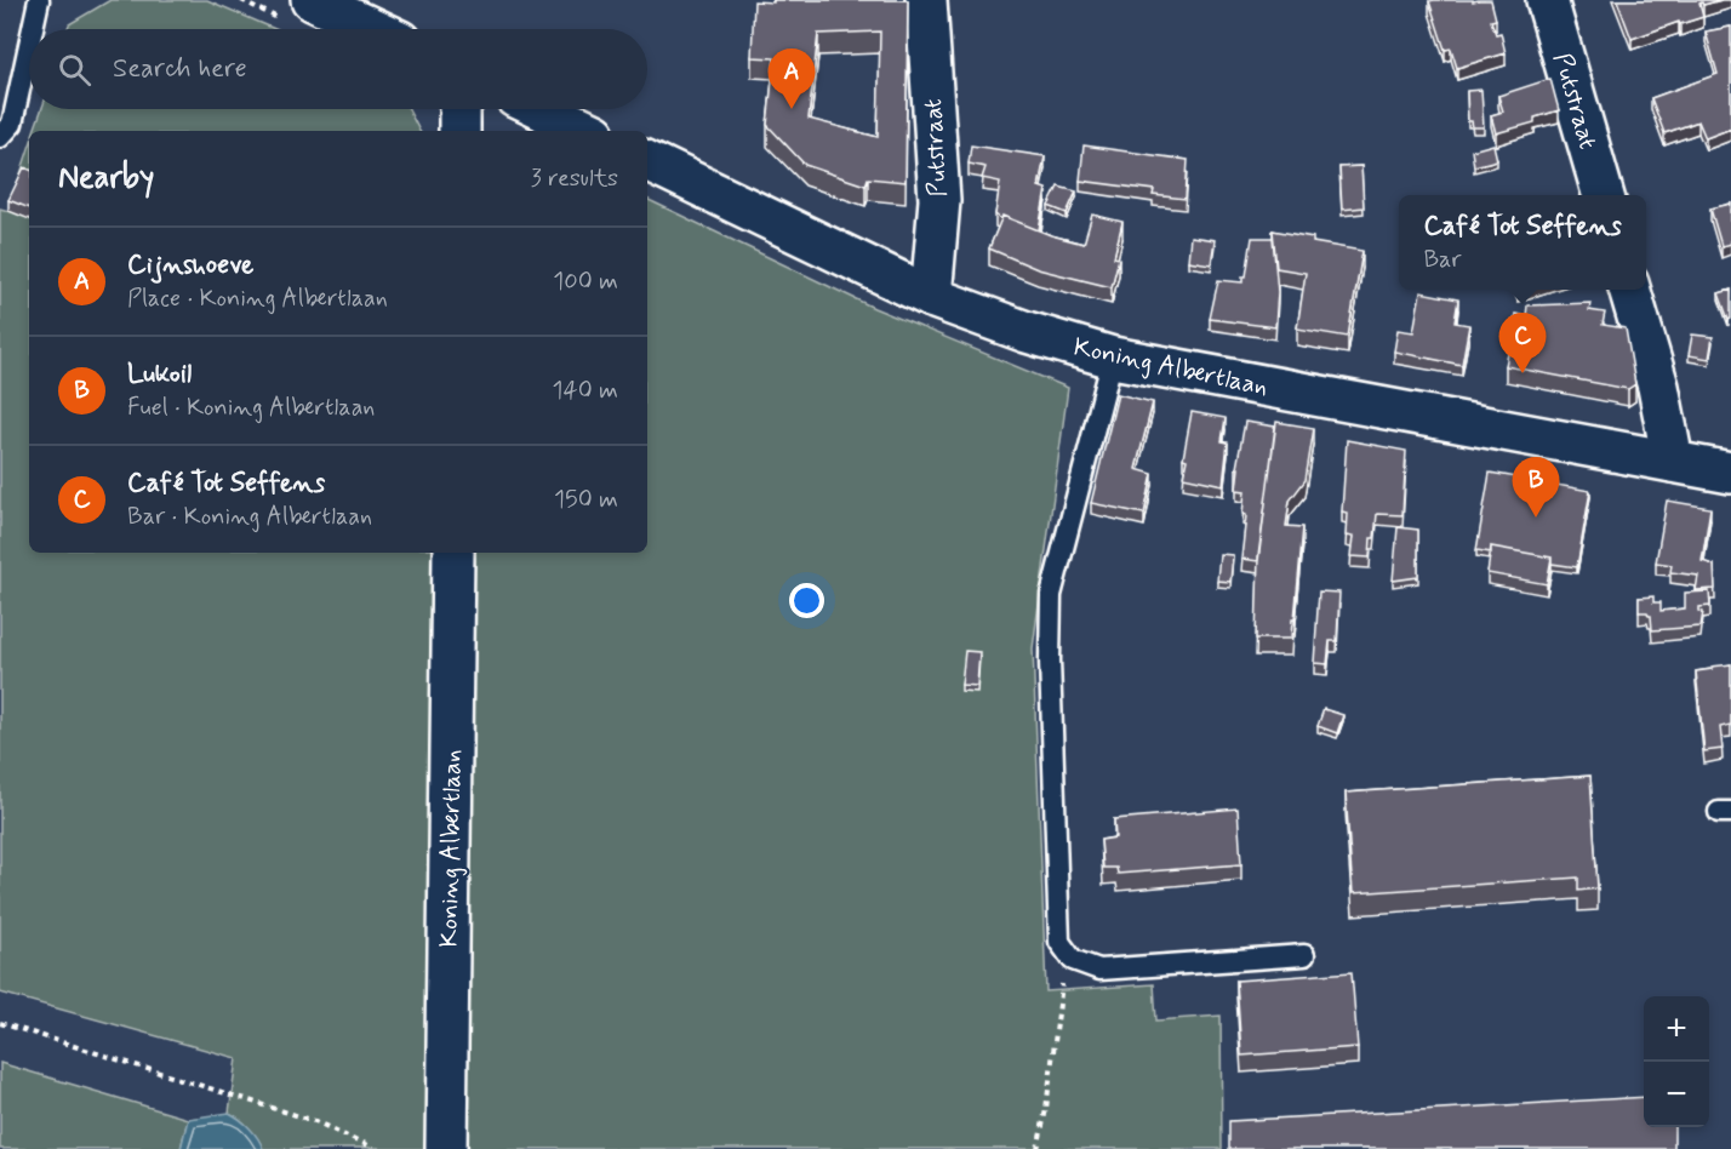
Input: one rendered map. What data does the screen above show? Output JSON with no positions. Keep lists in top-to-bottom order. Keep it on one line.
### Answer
{"streets":{"street":["Putstraat","Koning Albertlaan"]},"crossings":[["Putstraat","Koning Albertlaan"]],"page":{"search":"Search here","pins":["A","C","B"],"heading":["Nearby","3 results"],"popup":["Café Tot Seffens","Bar"],"list":[{"mark":"A","name":"Cijnshoeve","note":"Place · Koning Albertlaan","value":"100 m"},{"mark":"B","name":"Lukoil","note":"Fuel · Koning Albertlaan","value":"140 m"},{"mark":"C","name":"Café Tot Seffens","note":"Bar · Koning Albertlaan","value":"150 m"}],"map_buttons":["+","−"]}}
